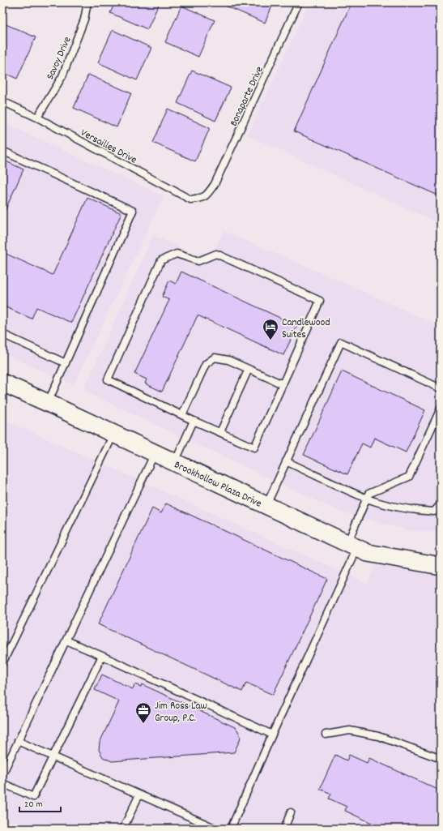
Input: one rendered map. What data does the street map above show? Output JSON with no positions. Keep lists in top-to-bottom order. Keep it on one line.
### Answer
{"streets":{"street":["Brookhollow Plaza Drive"],"lane":["Savoy Drive","Bonaparte Drive","Versailles Drive"]},"crossings":[["Savoy Drive","Versailles Drive"],["Bonaparte Drive","Versailles Drive"]],"places":{"hotel":["Candlewood Suites"],"office":["Jim Ross Law Group, P.C."]},"scale_bar":"20 m"}
